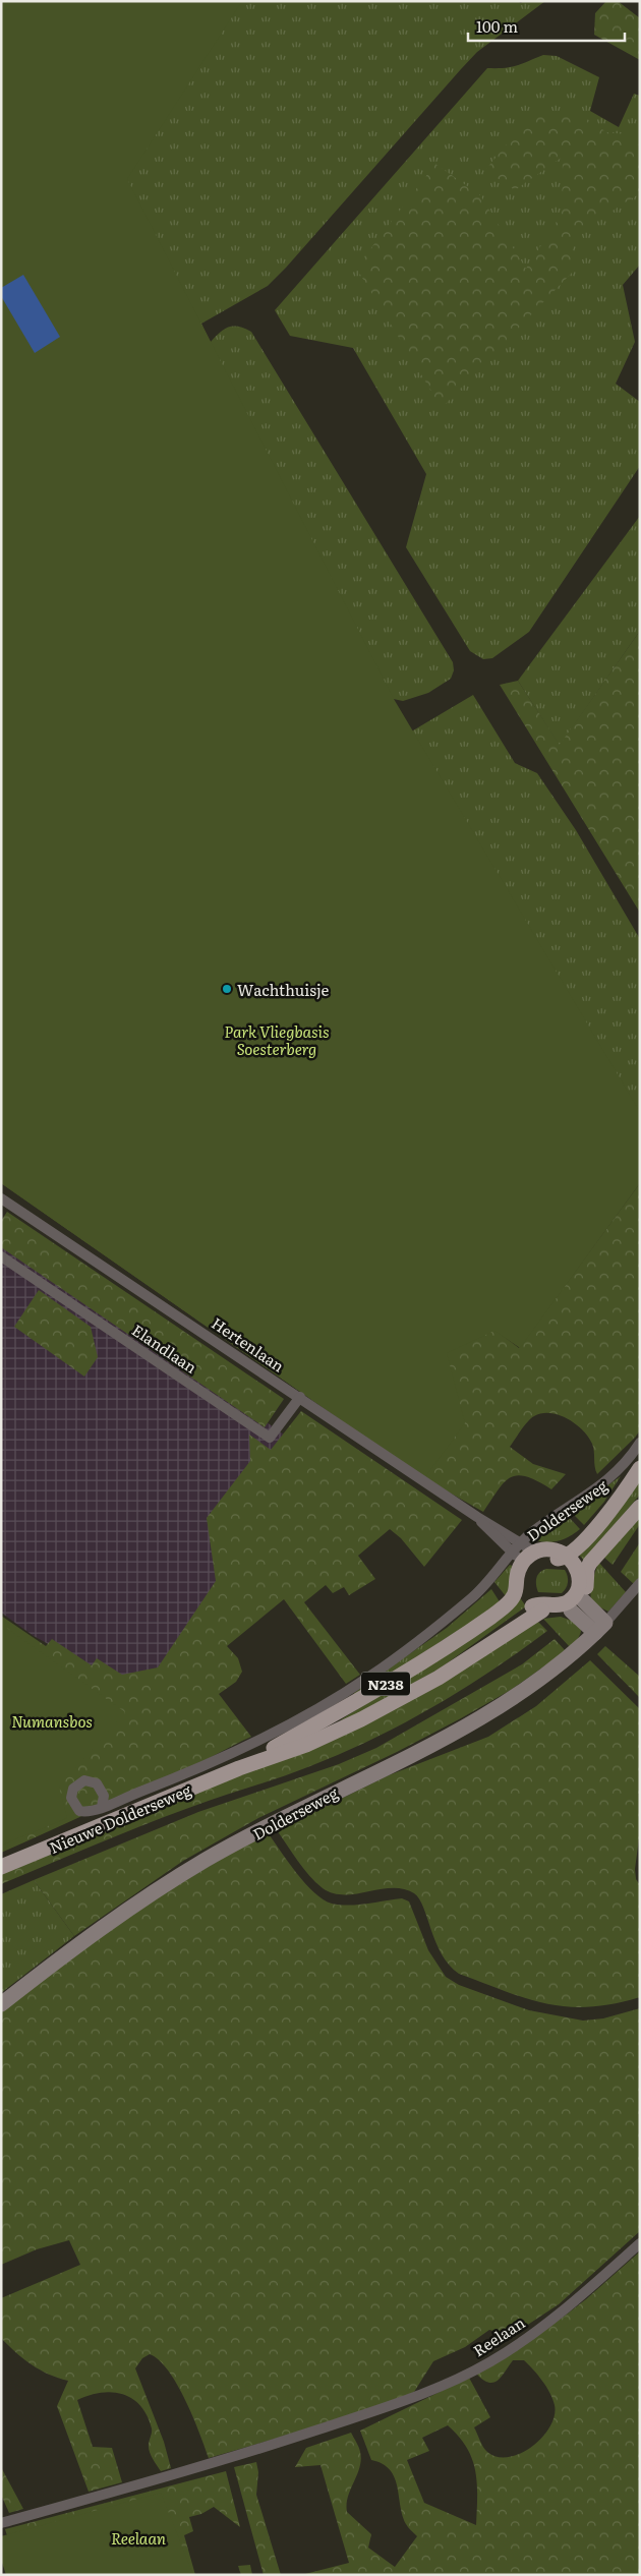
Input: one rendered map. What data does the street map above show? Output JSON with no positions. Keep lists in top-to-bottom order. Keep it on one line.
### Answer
{"streets":{"main road":["Dolderseweg","N238","Nieuwe Dolderseweg"],"street":["Hertenlaan","Elandlaan","Reelaan"]},"crossings":[["Hertenlaan","Elandlaan"],["Hertenlaan","Dolderseweg"],["Hertenlaan","Nieuwe Dolderseweg"],["Dolderseweg","Nieuwe Dolderseweg"]],"parks":["Park Vliegbasis Soesterberg","Numansbos","Reelaan"],"places":["Wachthuisje"],"scale_bar":"100 m"}
